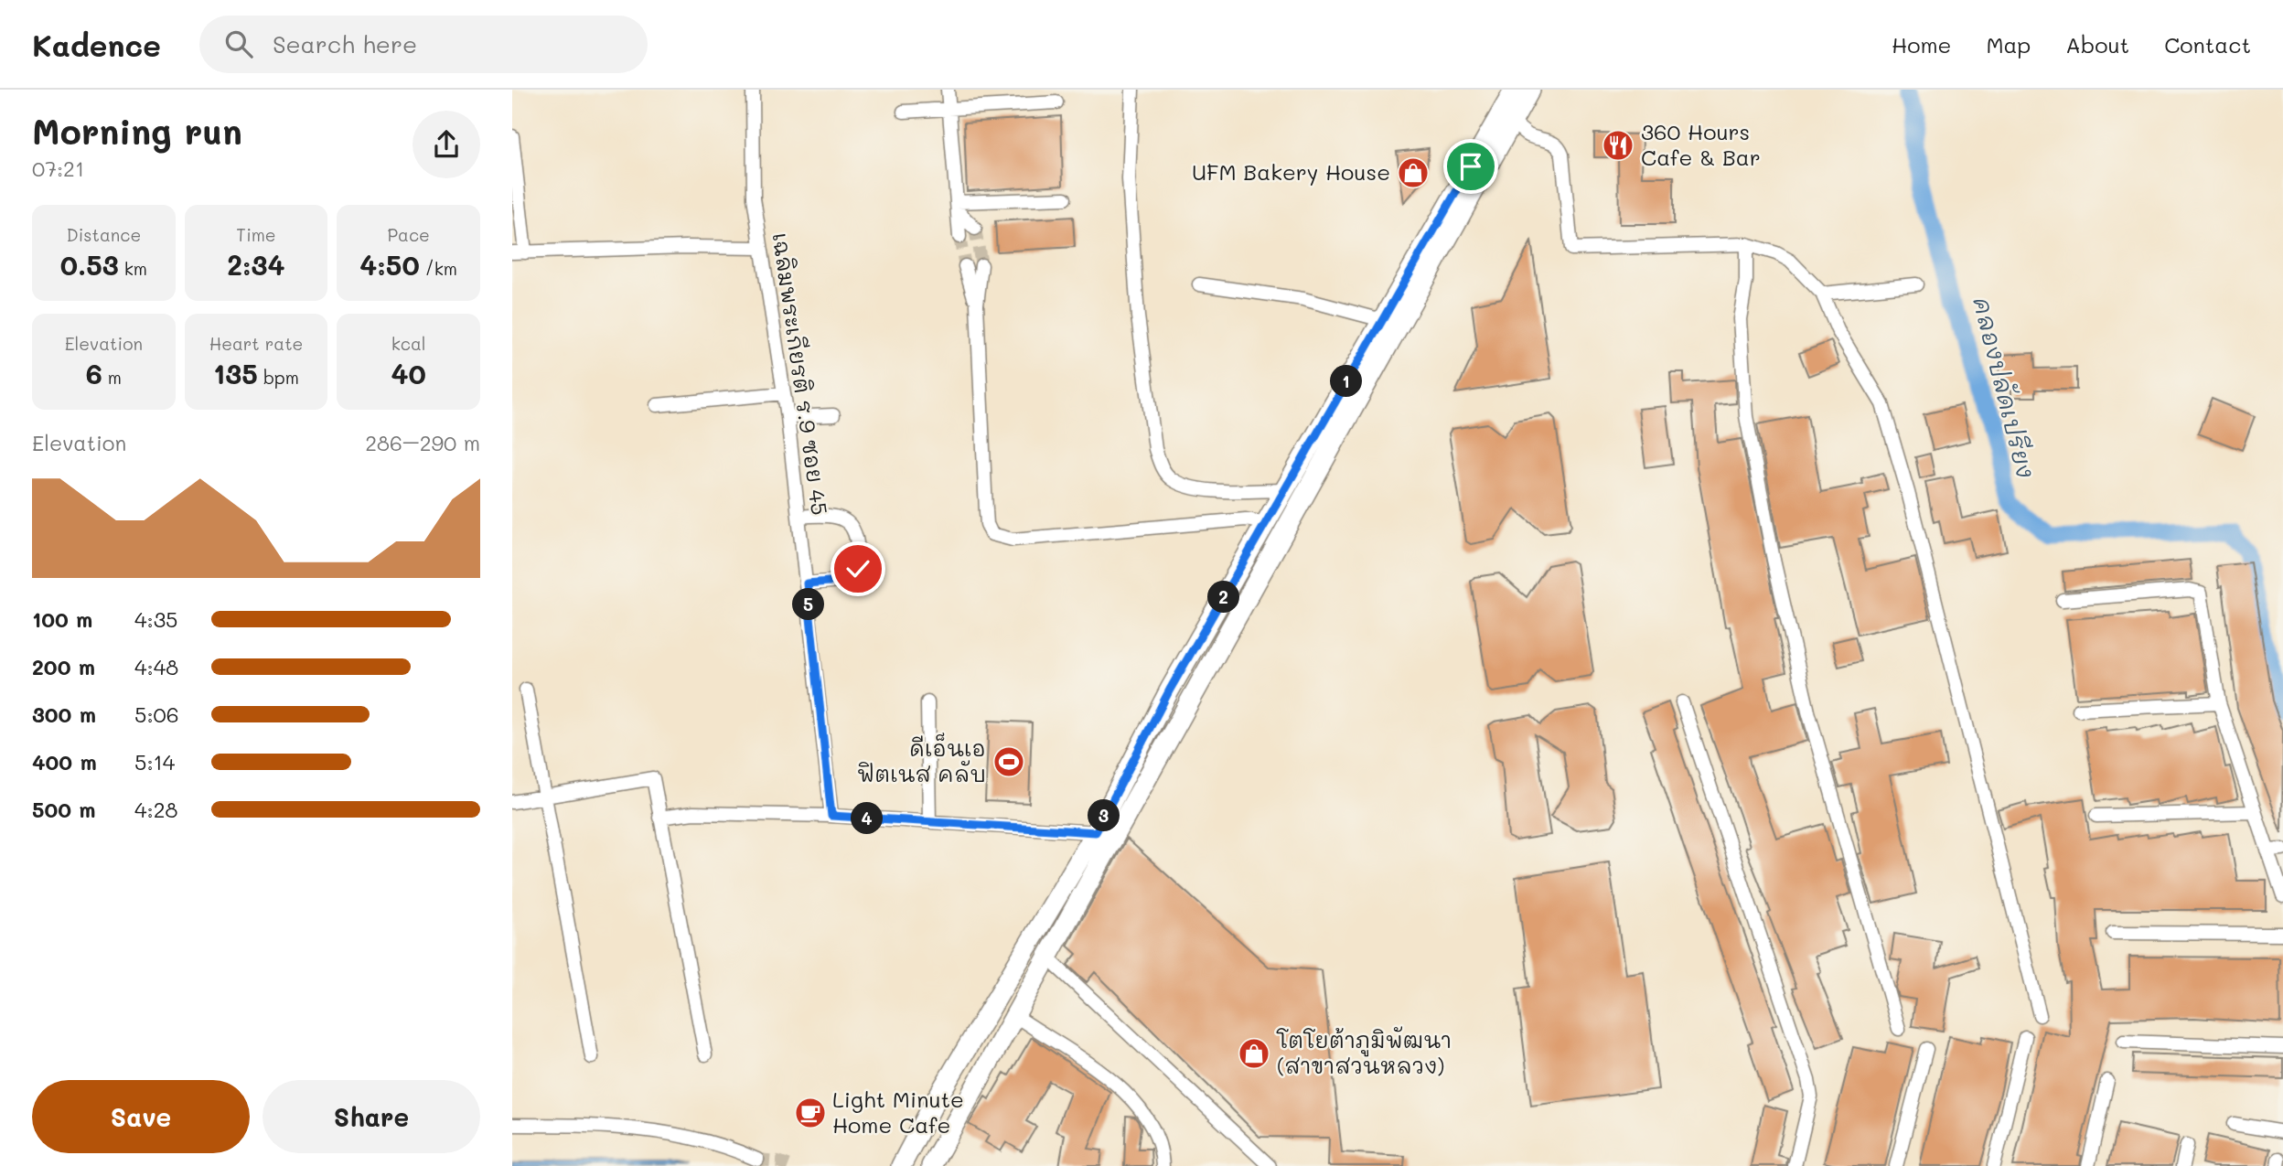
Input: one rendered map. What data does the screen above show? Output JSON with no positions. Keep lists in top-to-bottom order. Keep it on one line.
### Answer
{"streets":{"street":["เฉลิมพระเกียรติ ร.9 ซอย 45"]},"water":["คลองปลัดเปรียง"],"places":{"restaurant":["360 Hours Cafe & Bar"],"shop":["UFM Bakery House","โตโยต้าภูมิพัฒนา (สาขาสวนหลวง)"],"sports":["ดีเอ็นเอ ฟิตเนส คลับ"],"cafe":["Light Minute Home Cafe"]},"page":{"header":"Kadence","search":"Search here","nav":["Home","Map","About","Contact"],"heading":["Morning run","07:21"],"stats":[["Distance","0.53 km"],["Time","2:34"],["Pace","4:50 /km"],["Elevation","6 m"],["Heart rate","135 bpm"],["kcal","40"]],"pins":["1","2","5","3","4"],"chart":["Elevation","286–290 m"],"list":[{"name":"100 m","note":"4:35"},{"name":"200 m","note":"4:48"},{"name":"300 m","note":"5:06"},{"name":"400 m","note":"5:14"},{"name":"500 m","note":"4:28"}],"buttons":["Save","Share"]}}
